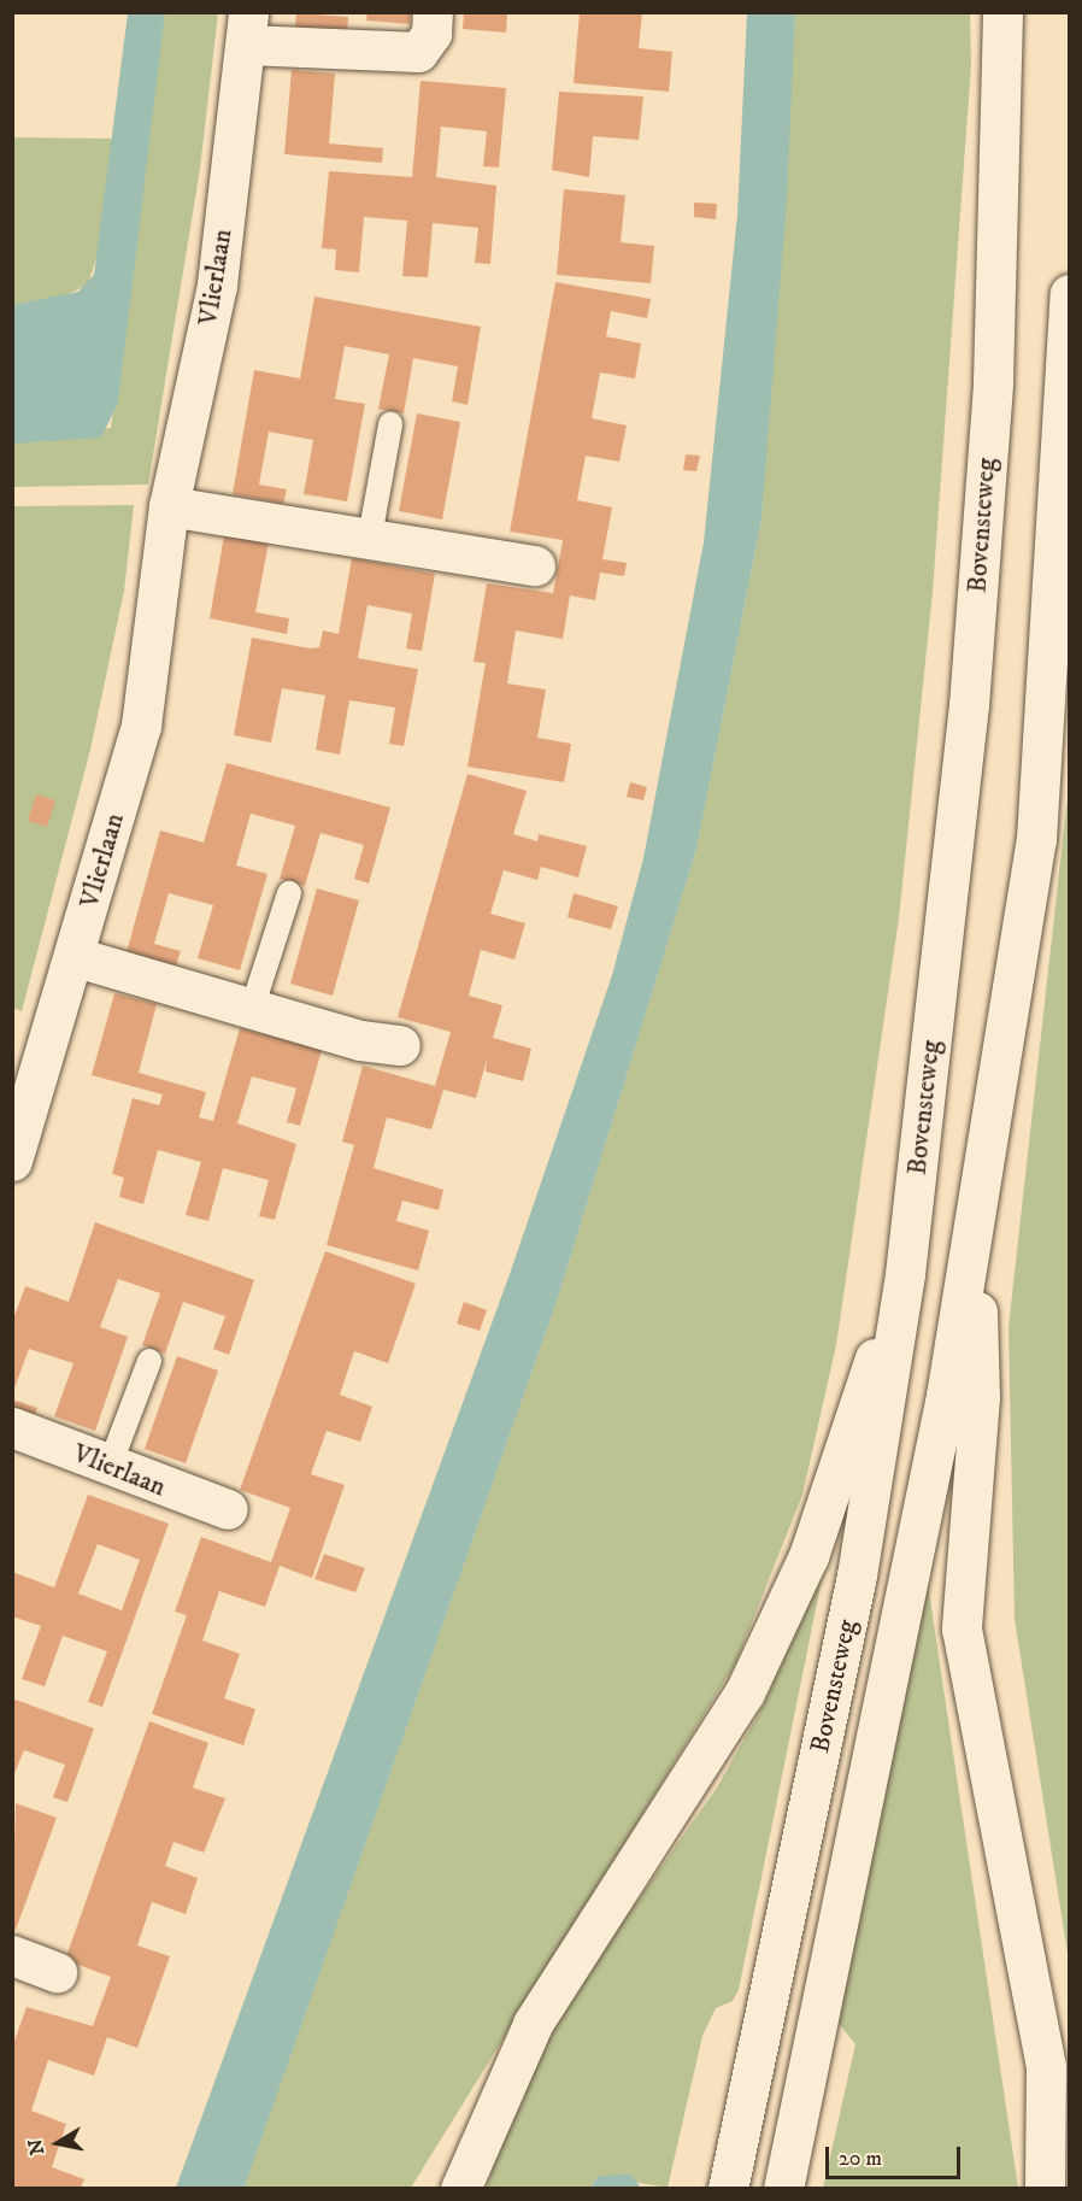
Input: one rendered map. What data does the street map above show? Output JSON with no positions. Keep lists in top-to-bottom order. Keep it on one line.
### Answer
{"streets":{"main road":["Vlierlaan","Bovensteweg"]},"scale_bar":"20 m","north":"left"}
